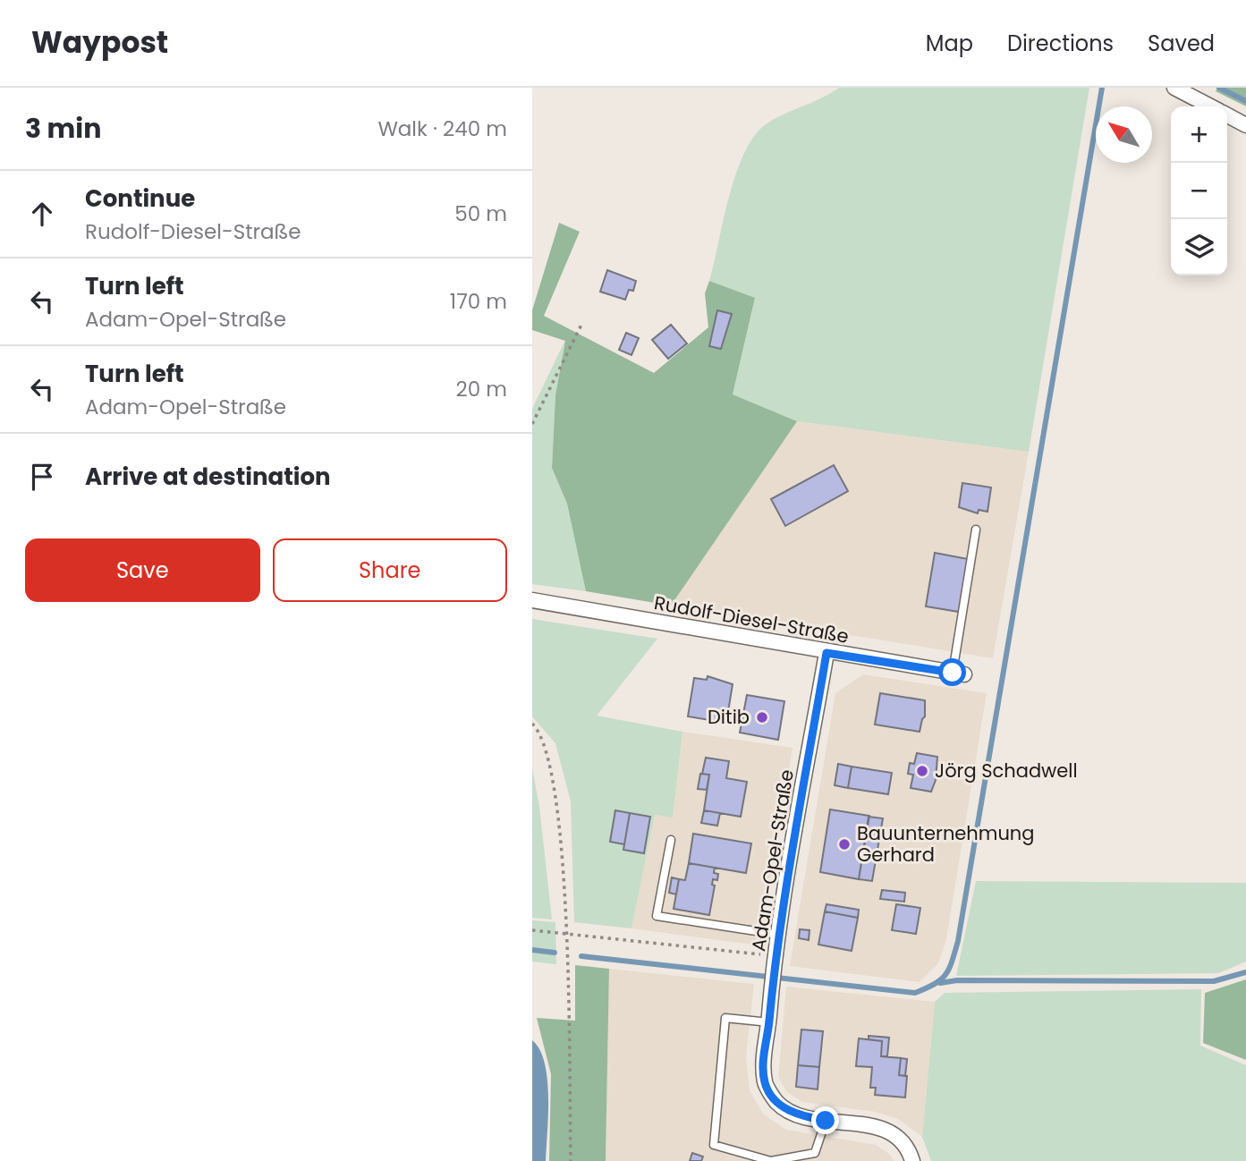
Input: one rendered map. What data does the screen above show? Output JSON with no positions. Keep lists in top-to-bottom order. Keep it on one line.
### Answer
{"streets":{"street":["Rudolf-Diesel-Straße","Adam-Opel-Straße"]},"crossings":[["Rudolf-Diesel-Straße","Adam-Opel-Straße"]],"places":["Ditib","Jörg Schadwell","Bauunternehmung Gerhard"],"north":"top left","page":{"header":"Waypost","nav":["Map","Directions","Saved"],"heading":["3 min","Walk · 240 m"],"map_buttons":["+","−"],"list":[["Continue","Rudolf-Diesel-Straße","50 m"],["Turn left","Adam-Opel-Straße","170 m"],["Turn left","Adam-Opel-Straße","20 m"],"Arrive at destination"],"buttons":["Save","Share"]}}
